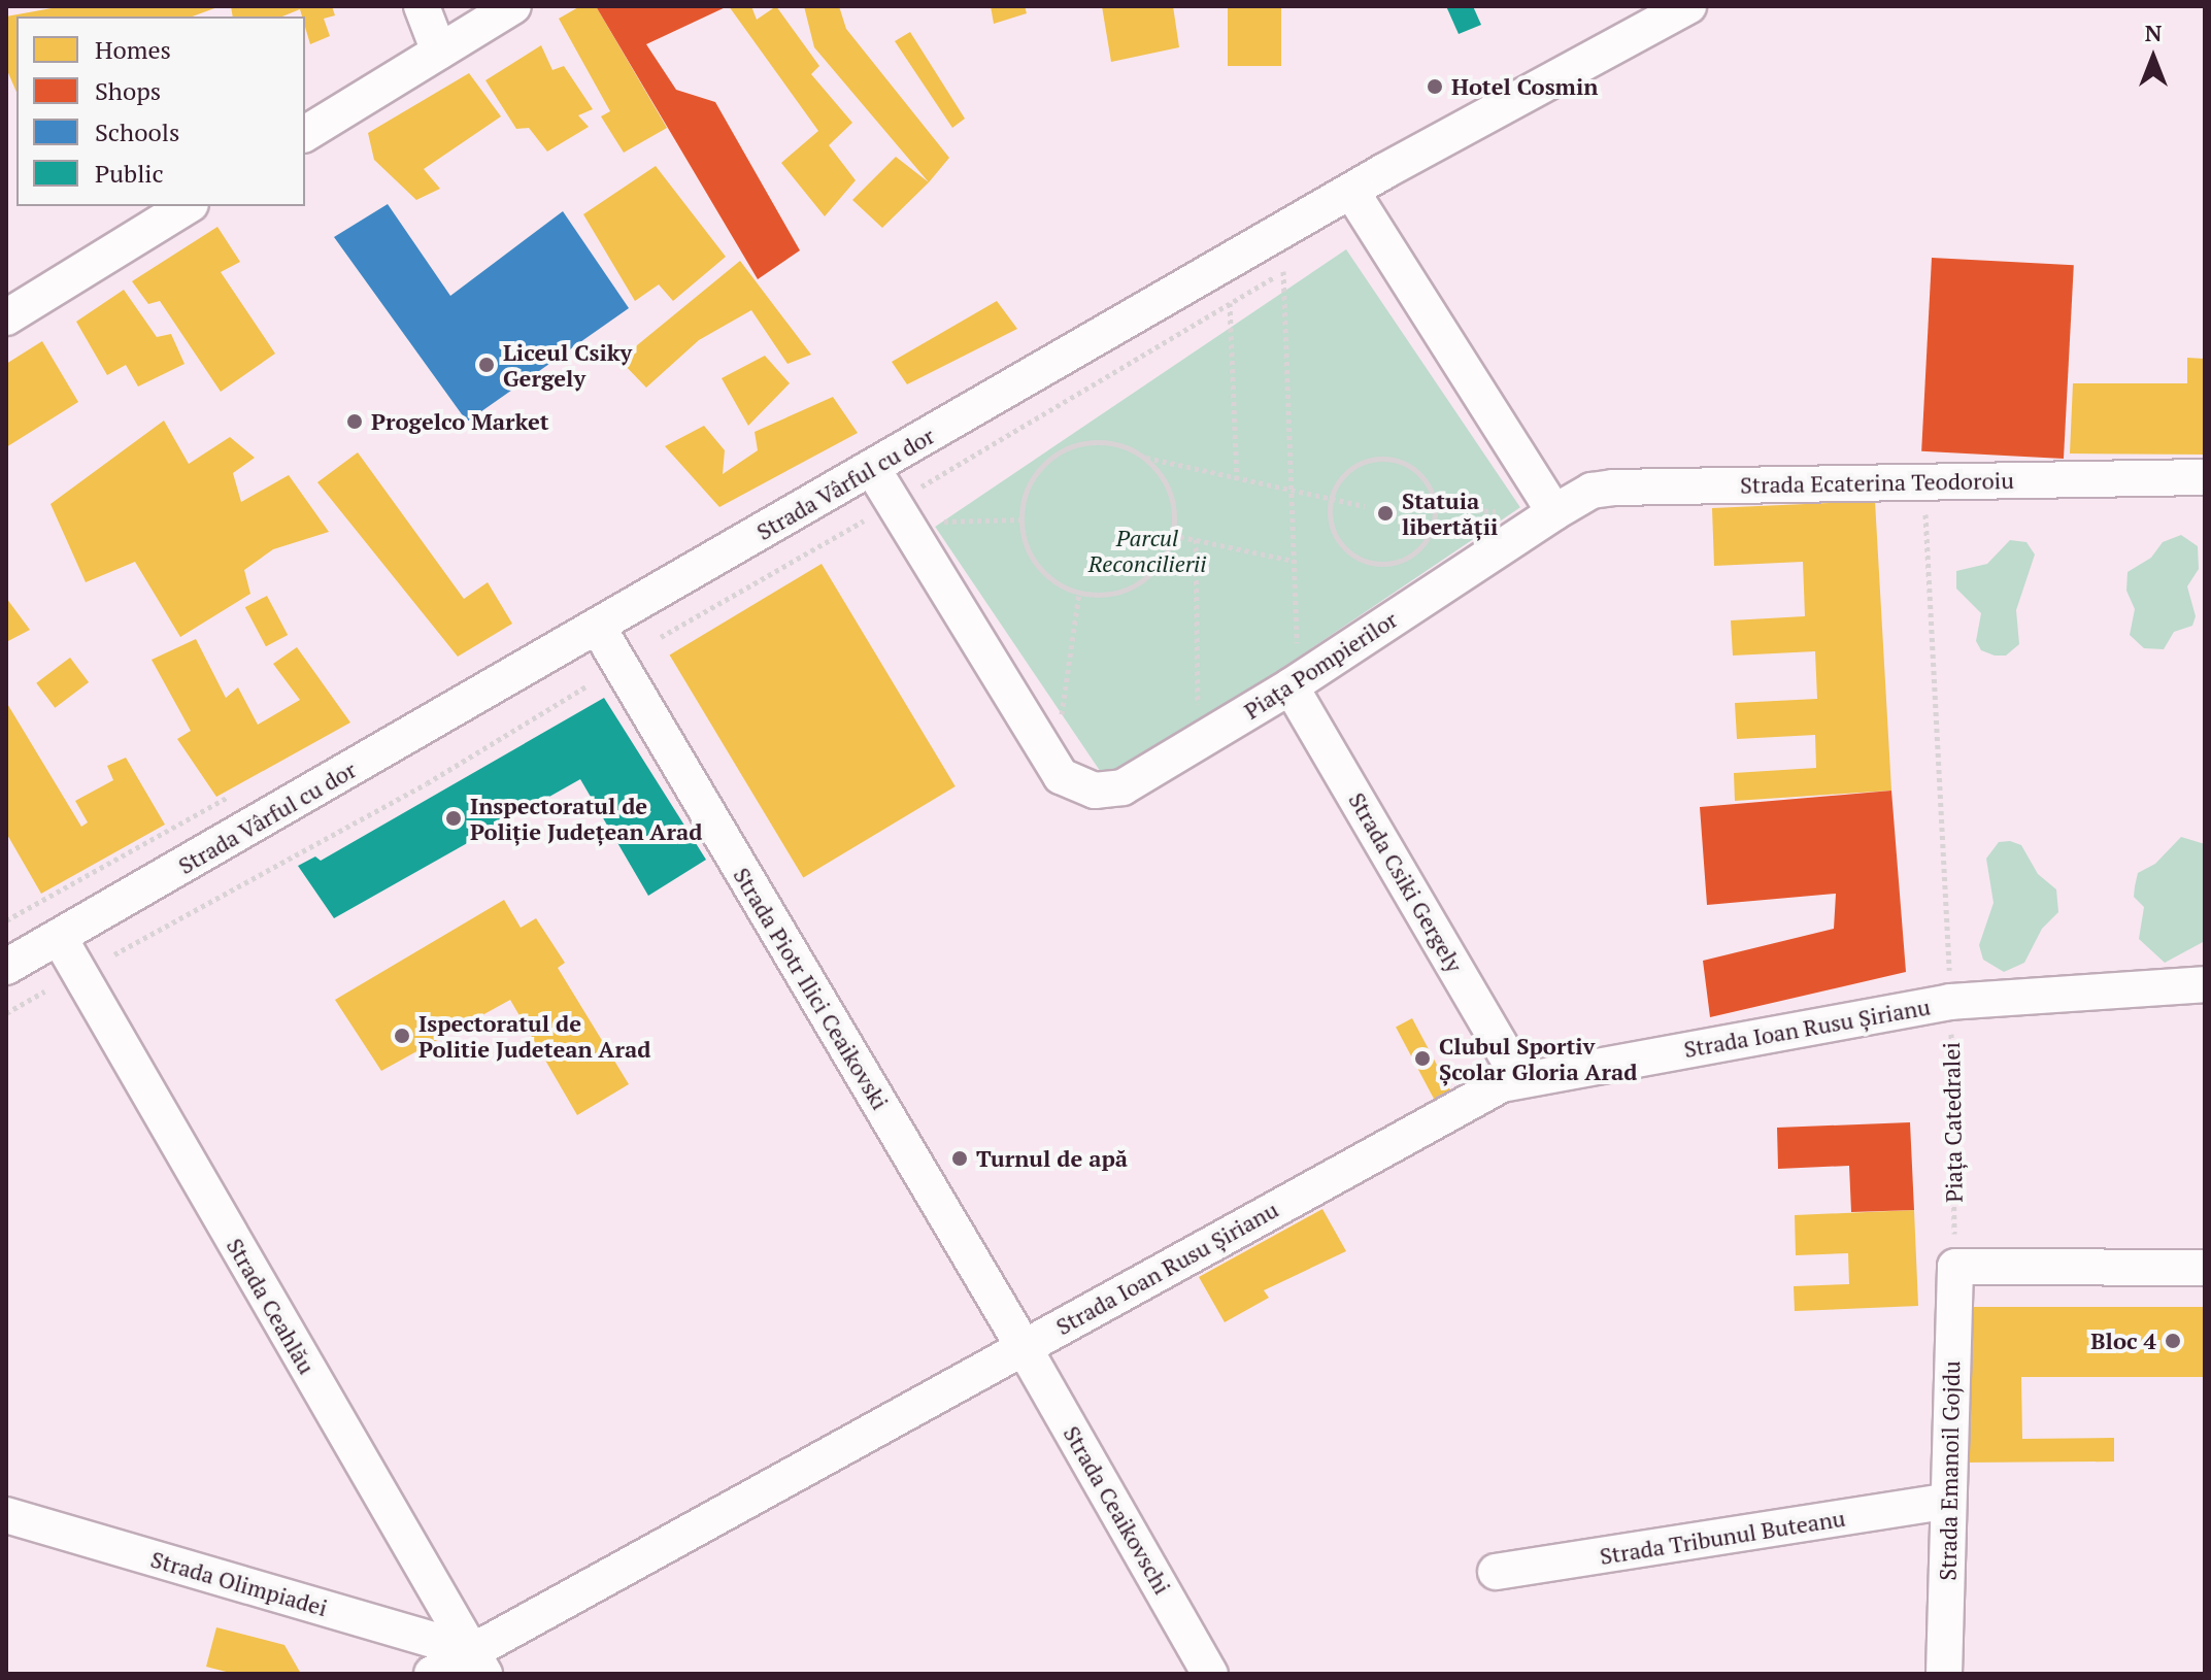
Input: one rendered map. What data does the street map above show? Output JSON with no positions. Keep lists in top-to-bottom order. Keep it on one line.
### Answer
{"streets":{"street":["Strada Ecaterina Teodoroiu","Strada Vârful cu dor","Piața Pompierilor","Strada Csiki Gergely","Strada Piotr Ilici Ceaikovski","Strada Ioan Rusu Șirianu","Strada Ceahlău","Strada Emanoil Gojdu","Strada Ceaikovschi","Strada Tribunul Buteanu","Strada Olimpiadei"],"path":["Piața Catedralei"]},"crossings":[["Strada Ecaterina Teodoroiu","Piața Pompierilor"],["Strada Ecaterina Teodoroiu","Piața Catedralei"],["Strada Vârful cu dor","Piața Pompierilor"],["Strada Vârful cu dor","Strada Piotr Ilici Ceaikovski"],["Strada Vârful cu dor","Strada Ceahlău"],["Piața Pompierilor","Strada Csiki Gergely"],["Strada Csiki Gergely","Strada Ioan Rusu Șirianu"],["Strada Piotr Ilici Ceaikovski","Strada Ioan Rusu Șirianu"],["Strada Piotr Ilici Ceaikovski","Strada Ceaikovschi"],["Strada Ioan Rusu Șirianu","Piața Catedralei"],["Strada Ioan Rusu Șirianu","Strada Ceahlău"],["Strada Ioan Rusu Șirianu","Strada Ceaikovschi"],["Strada Ioan Rusu Șirianu","Strada Olimpiadei"],["Piața Catedralei","Strada Emanoil Gojdu"],["Strada Ceahlău","Strada Olimpiadei"],["Strada Emanoil Gojdu","Strada Tribunul Buteanu"]],"parks":["Parcul Reconcilierii"],"places":["Hotel Cosmin","Liceul Csiky Gergely","Progelco Market","Statuia libertății","Inspectoratul de Poliție Județean Arad","Ispectoratul de Politie Judetean Arad","Clubul Sportiv Școlar Gloria Arad","Turnul de apă","Bloc 4"],"legend":["Homes","Shops","Schools","Public"],"north":"top"}
